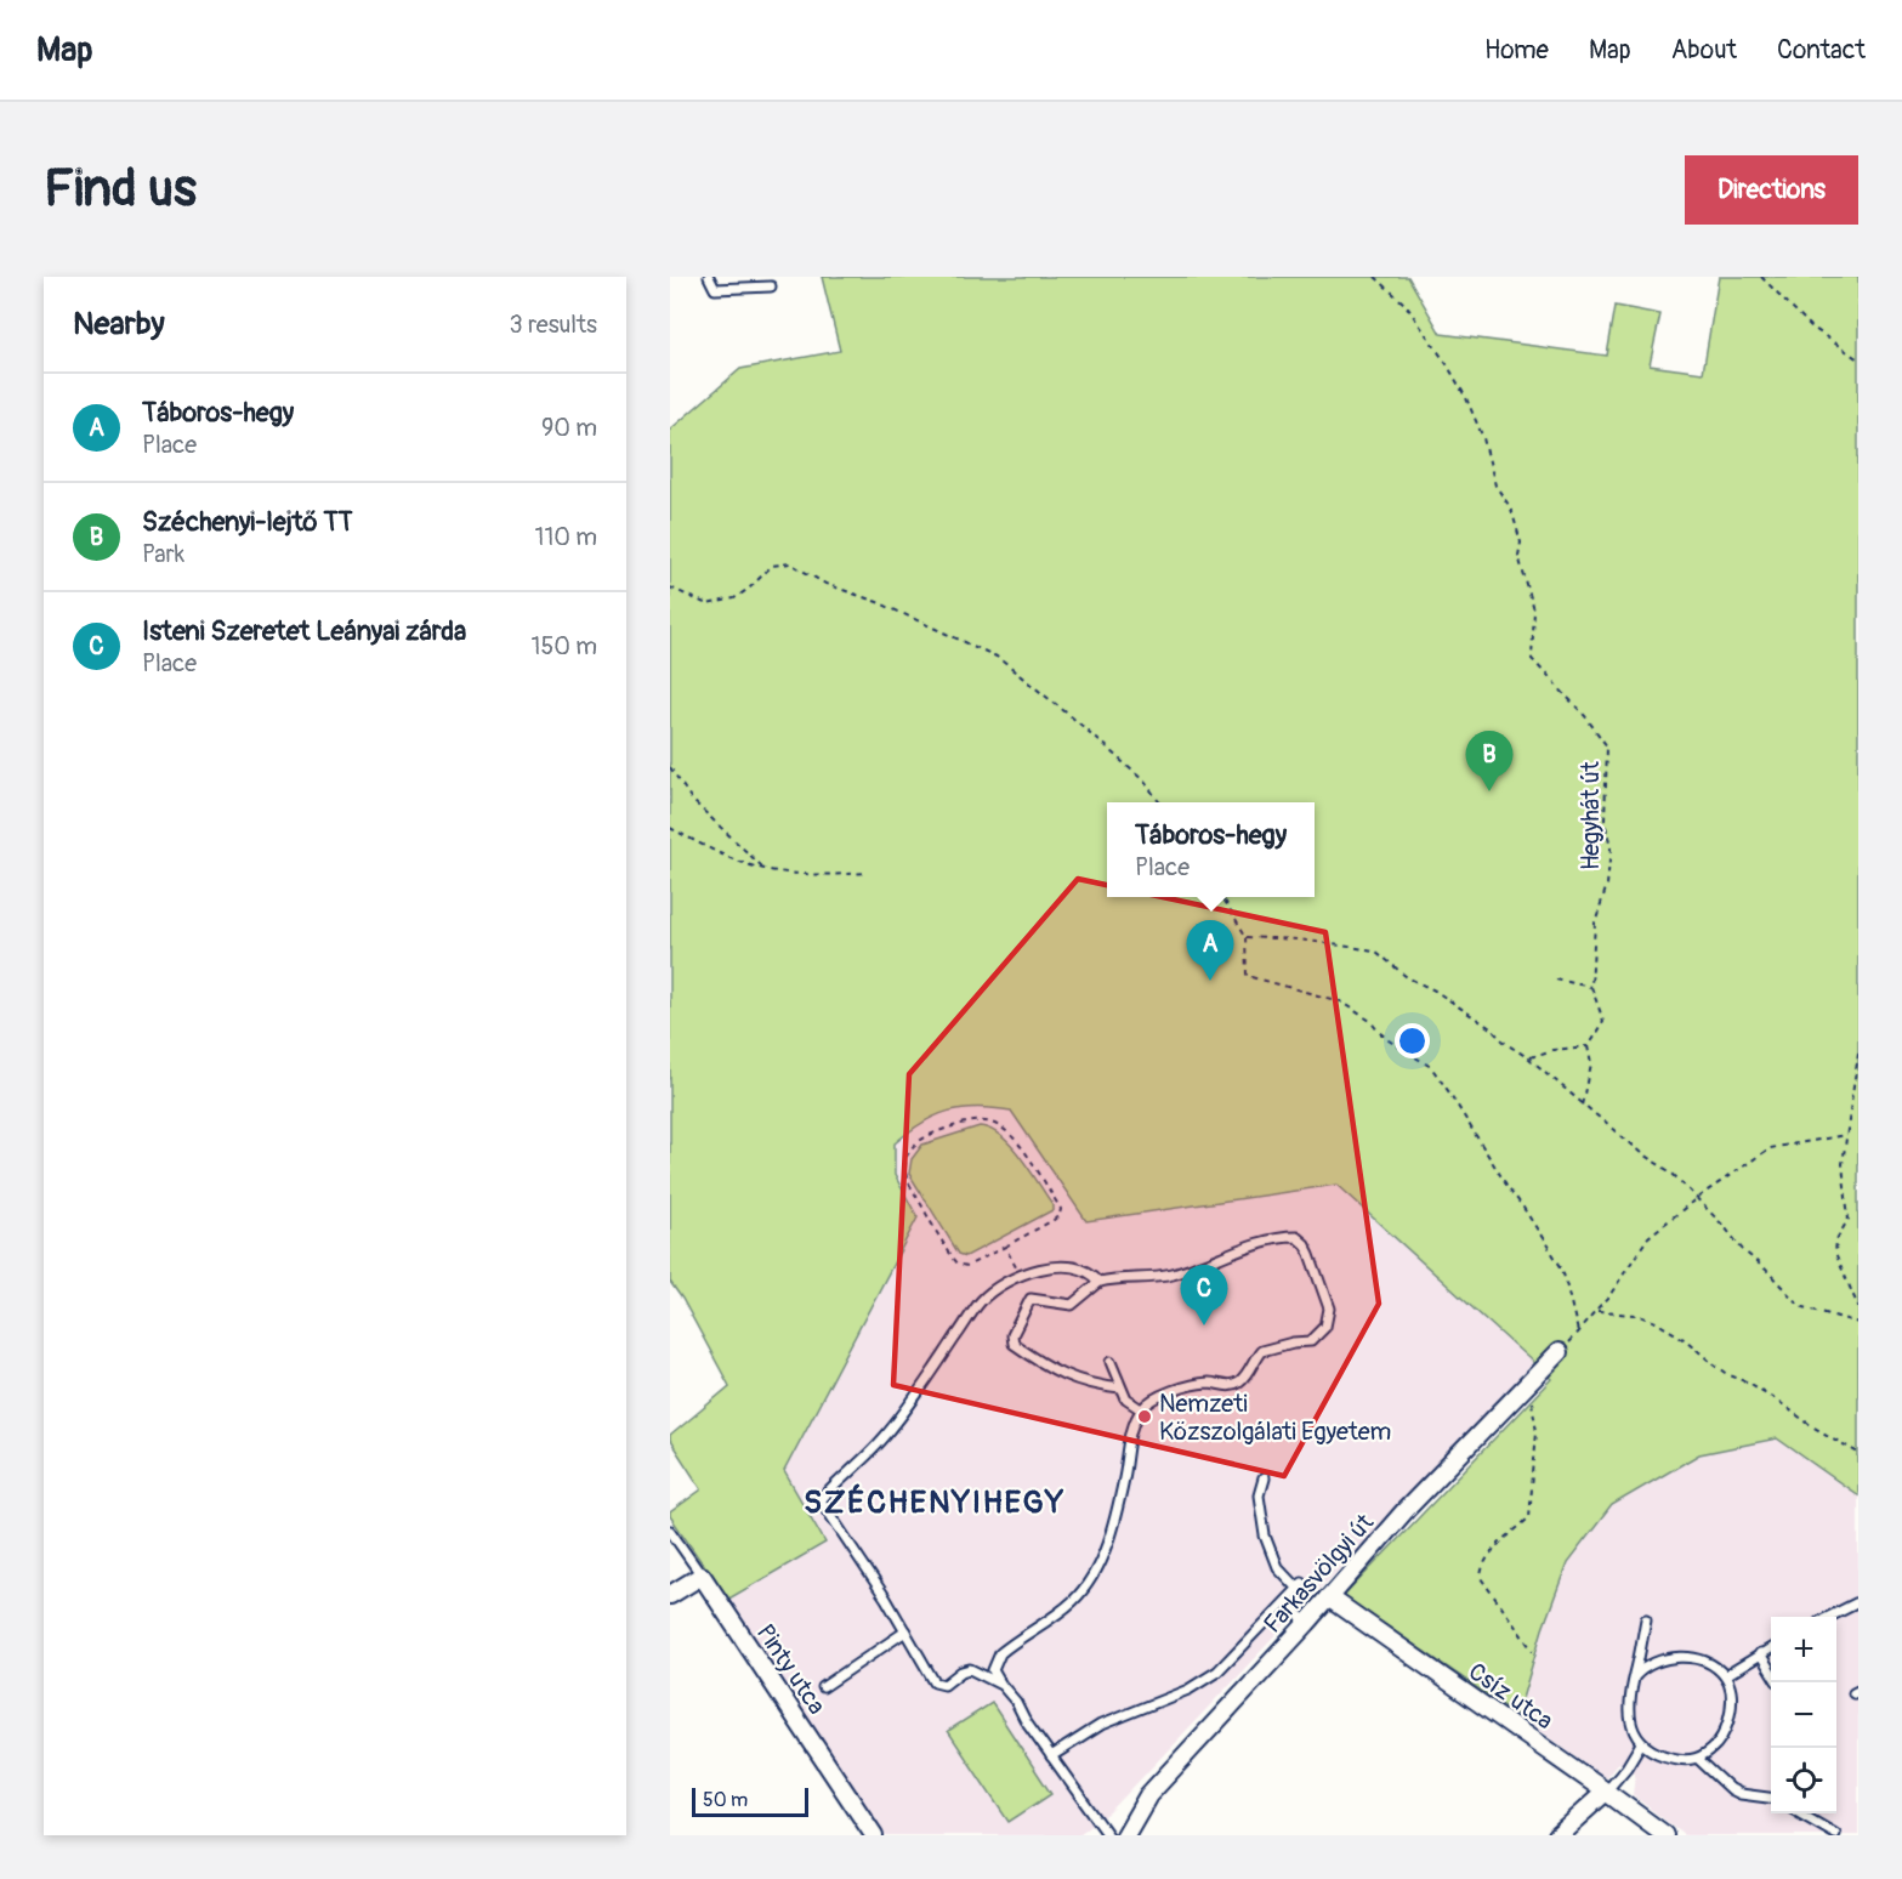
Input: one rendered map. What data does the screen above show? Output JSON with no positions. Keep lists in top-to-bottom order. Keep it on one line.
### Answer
{"streets":{"street":["Farkasvölgyi út","Pinty utca","Csíz utca"],"path":["Hegyhát út"]},"crossings":[["Farkasvölgyi út","Csíz utca"]],"districts":["SZÉCHENYIHEGY"],"places":["Nemzeti Közszolgálati Egyetem"],"scale_bar":"50 m","page":{"header":"Map","nav":["Home","Map","About","Contact"],"buttons":"Directions","title":"Find us","heading":["Nearby","3 results"],"list":[{"mark":"A","name":"Táboros-hegy","note":"Place","value":"90 m"},{"mark":"B","name":"Széchenyi-lejtő TT","note":"Park","value":"110 m"},{"mark":"C","name":"Isteni Szeretet Leányai zárda","note":"Place","value":"150 m"}],"pins":["B","A","C"],"popup":["Táboros-hegy","Place"],"map_buttons":["+","−"],"scale":"50 m"}}
